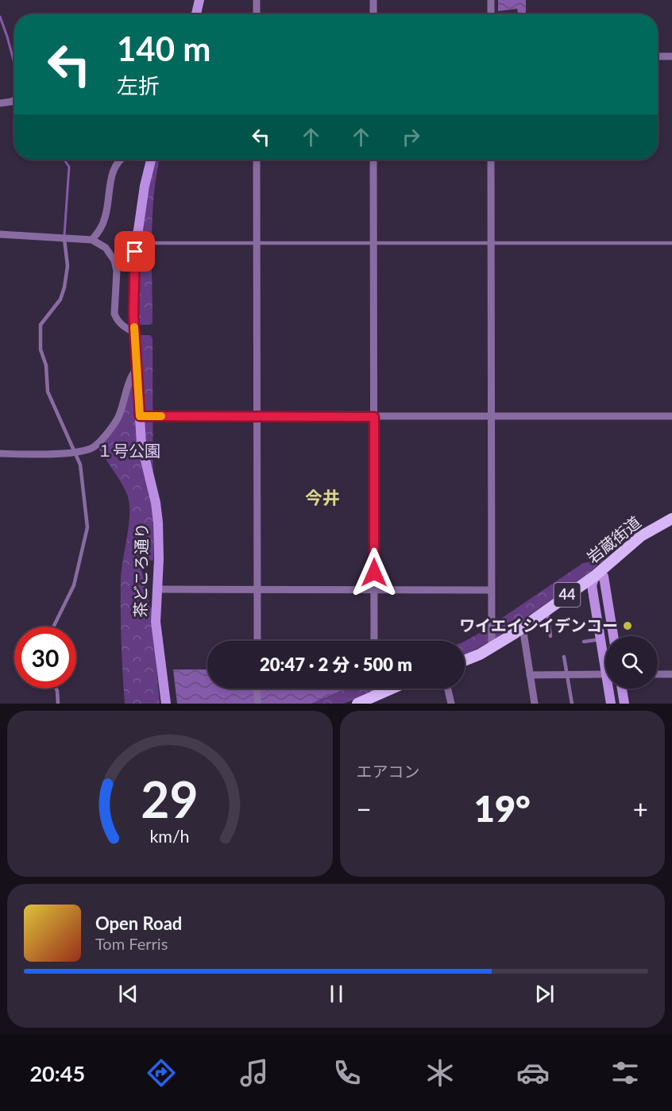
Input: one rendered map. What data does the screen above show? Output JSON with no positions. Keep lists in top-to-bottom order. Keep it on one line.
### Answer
{"streets":{"main road":["岩蔵街道","44"],"street":["茶どころ通り"]},"districts":["今井"],"parks":["１号公園"],"places":["ワイエイシイデンコー"],"page":{"turn":["140 m","左折"],"limit":"30","trip":"20:47 · 2 分 · 500 m","tile":"エアコン","heat":["−","19°","+"],"song":["Open Road","Tom Ferris"],"tabs":"20:45","gauge":["29","km/h"]}}
